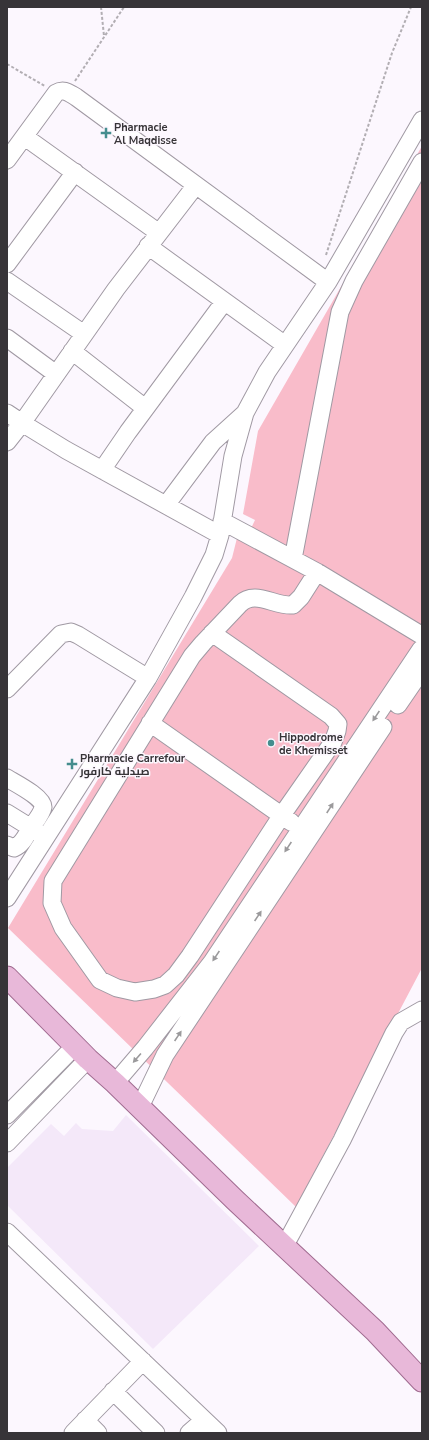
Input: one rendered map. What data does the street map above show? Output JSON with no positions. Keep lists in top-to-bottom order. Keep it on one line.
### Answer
{"places":{"health":["Pharmacie Al Maqdisse","Pharmacie Carrefour صيدلية كارفور"],"other":["Hippodrome de Khemisset"]}}
